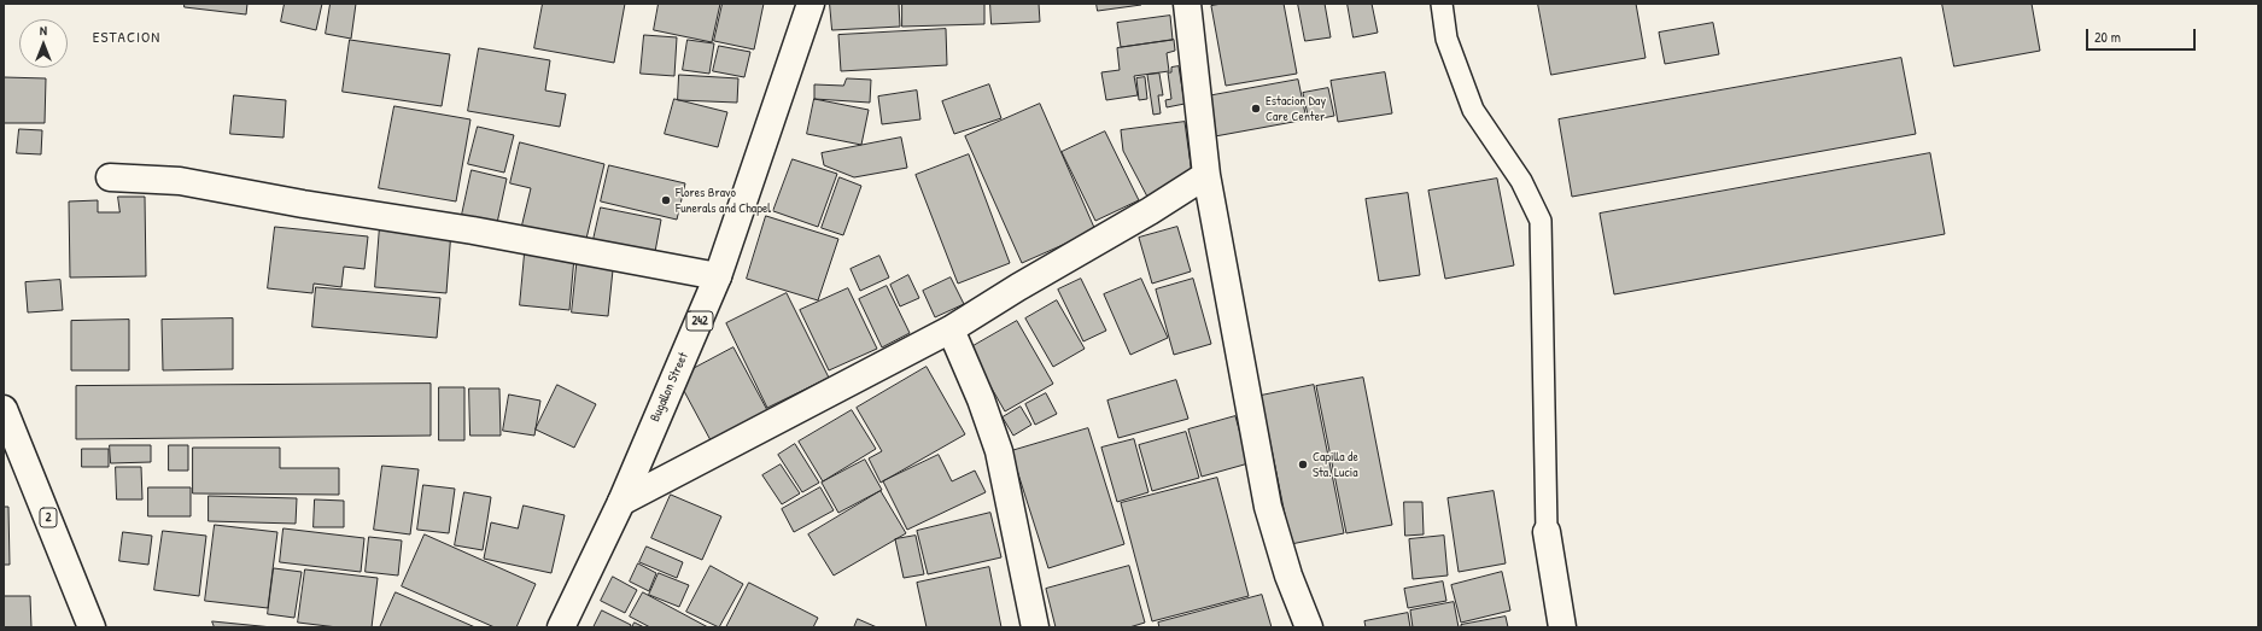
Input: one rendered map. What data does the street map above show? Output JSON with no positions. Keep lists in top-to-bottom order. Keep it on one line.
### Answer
{"streets":{"main road":["242","Bugallon Street","2"]},"districts":["ESTACION"],"places":["Estacion Day Care Center","Flores Bravo Funerals and Chapel","Capilla de Sta. Lucia"],"scale_bar":"20 m","north":"top"}
